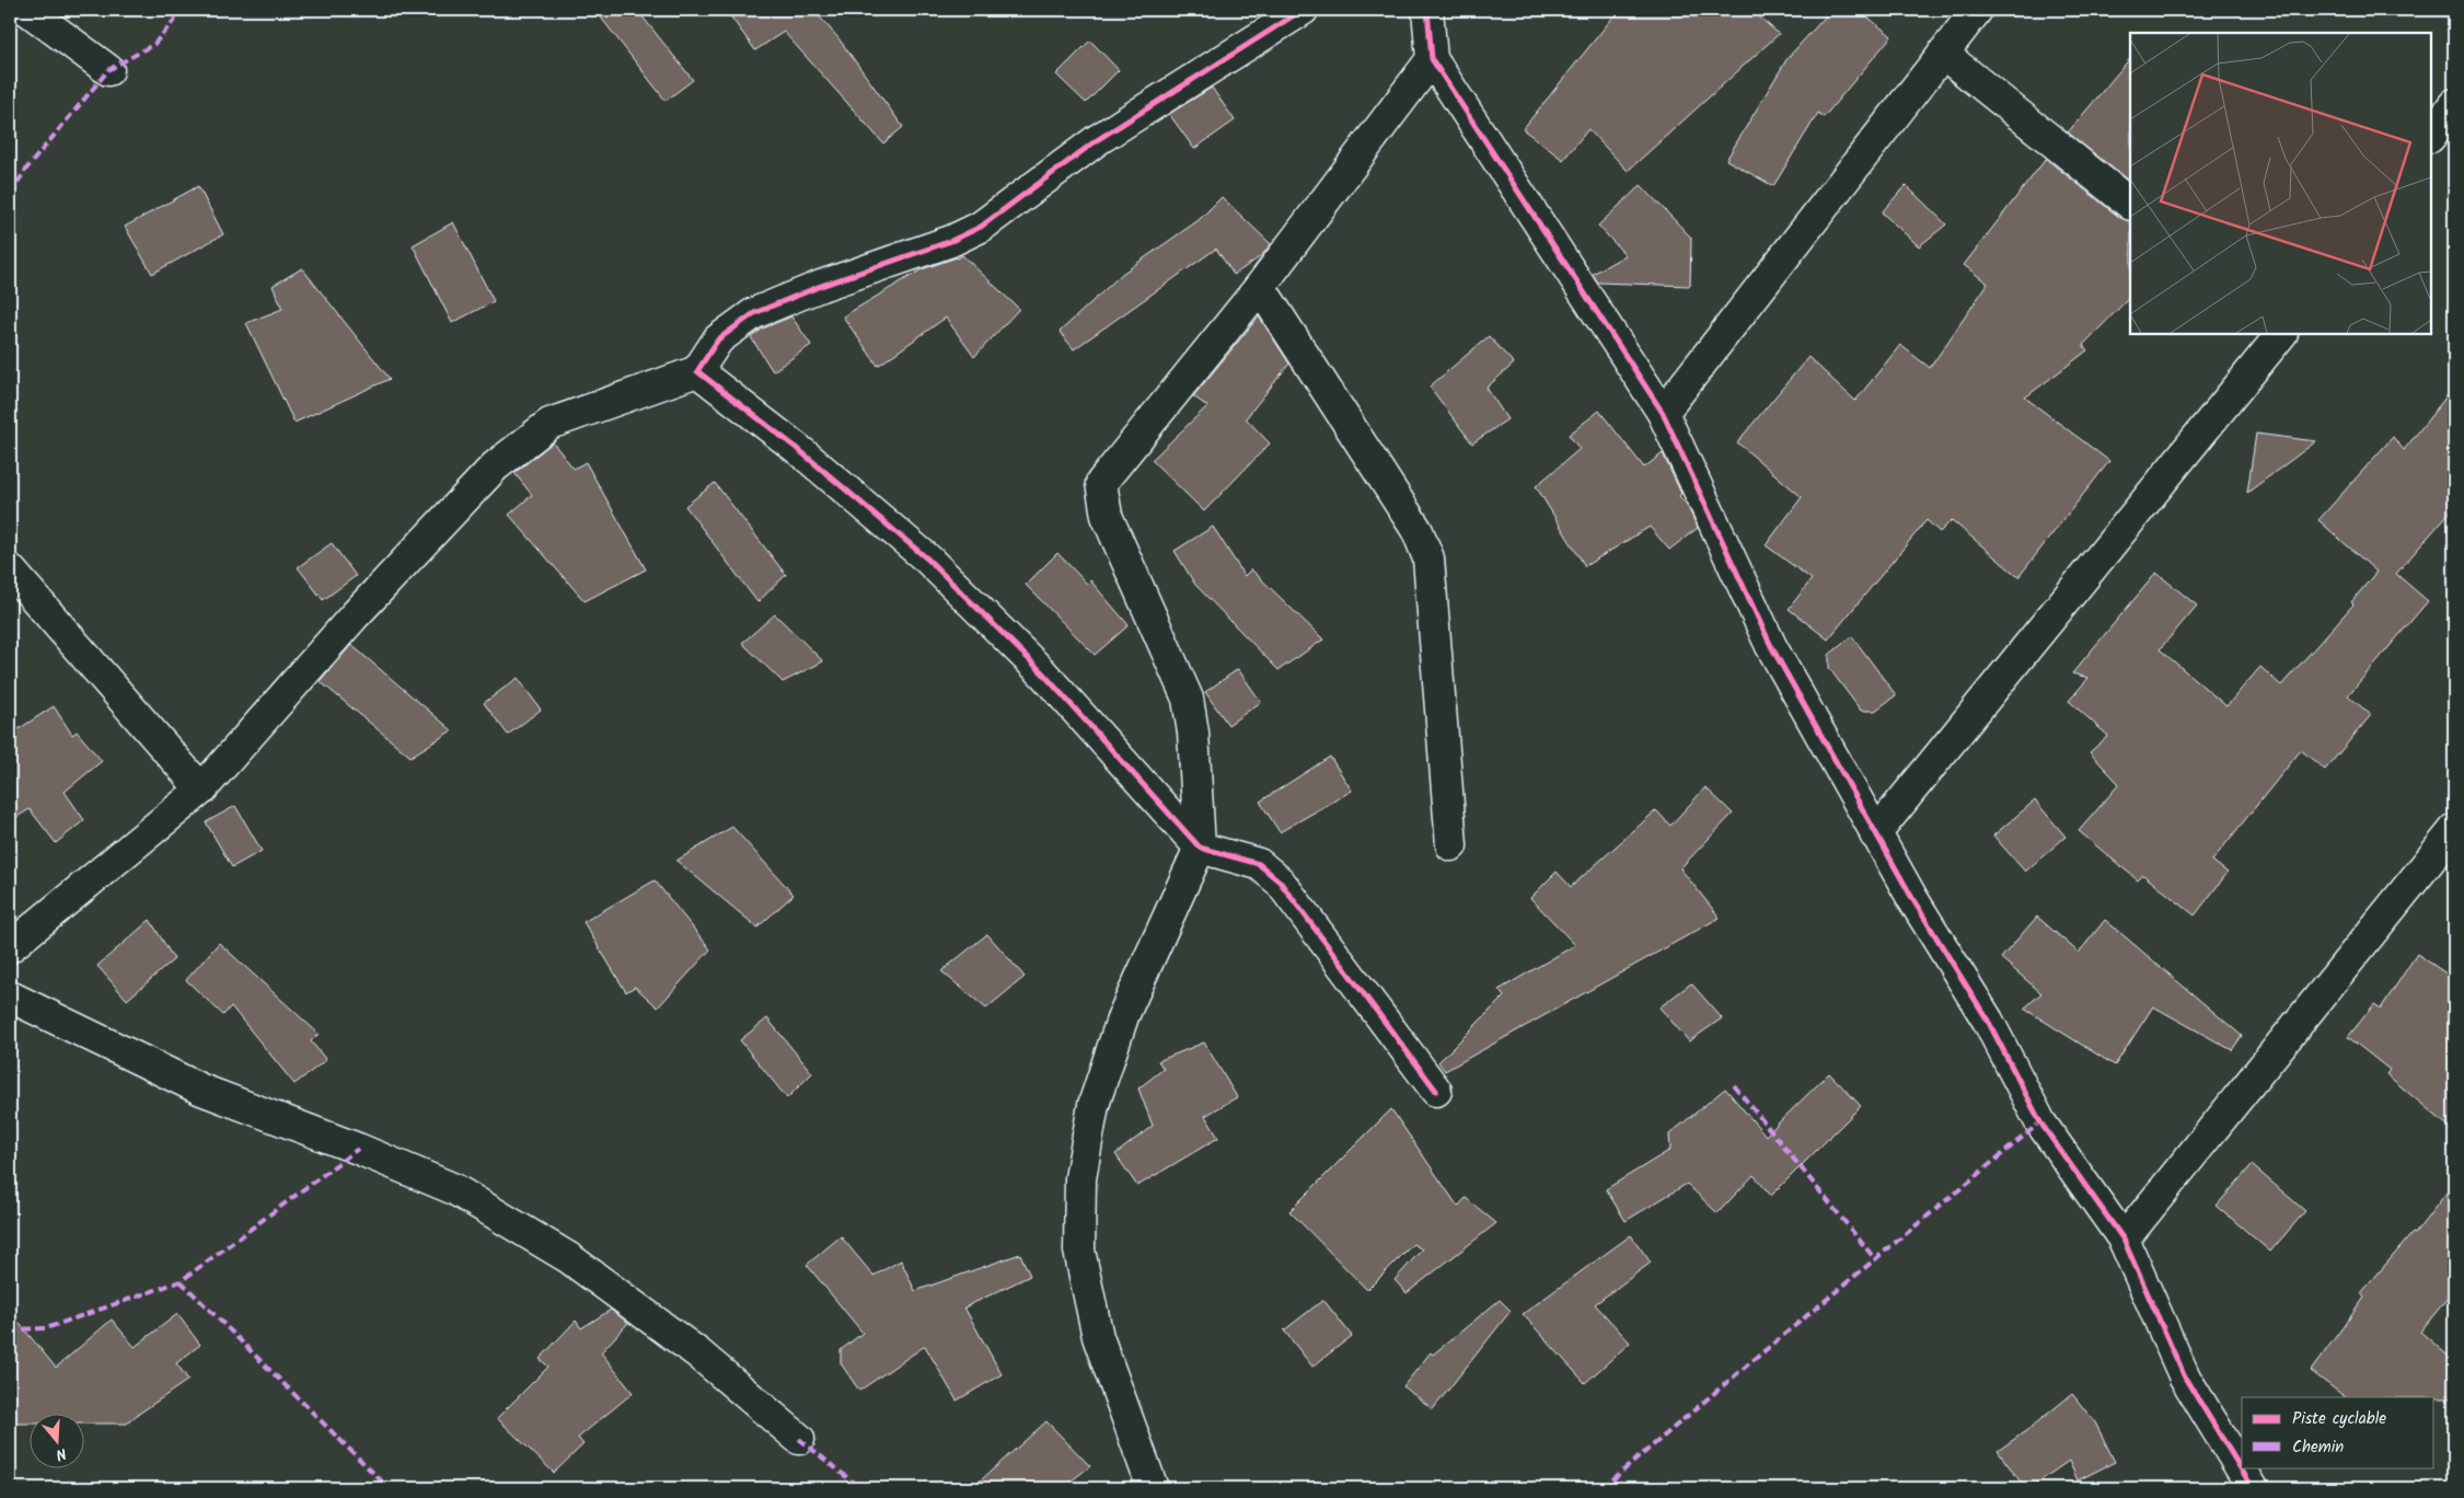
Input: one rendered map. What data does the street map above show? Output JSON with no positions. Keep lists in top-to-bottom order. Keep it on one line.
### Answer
{"legend":["Piste cyclable","Chemin"],"north":"bottom"}
